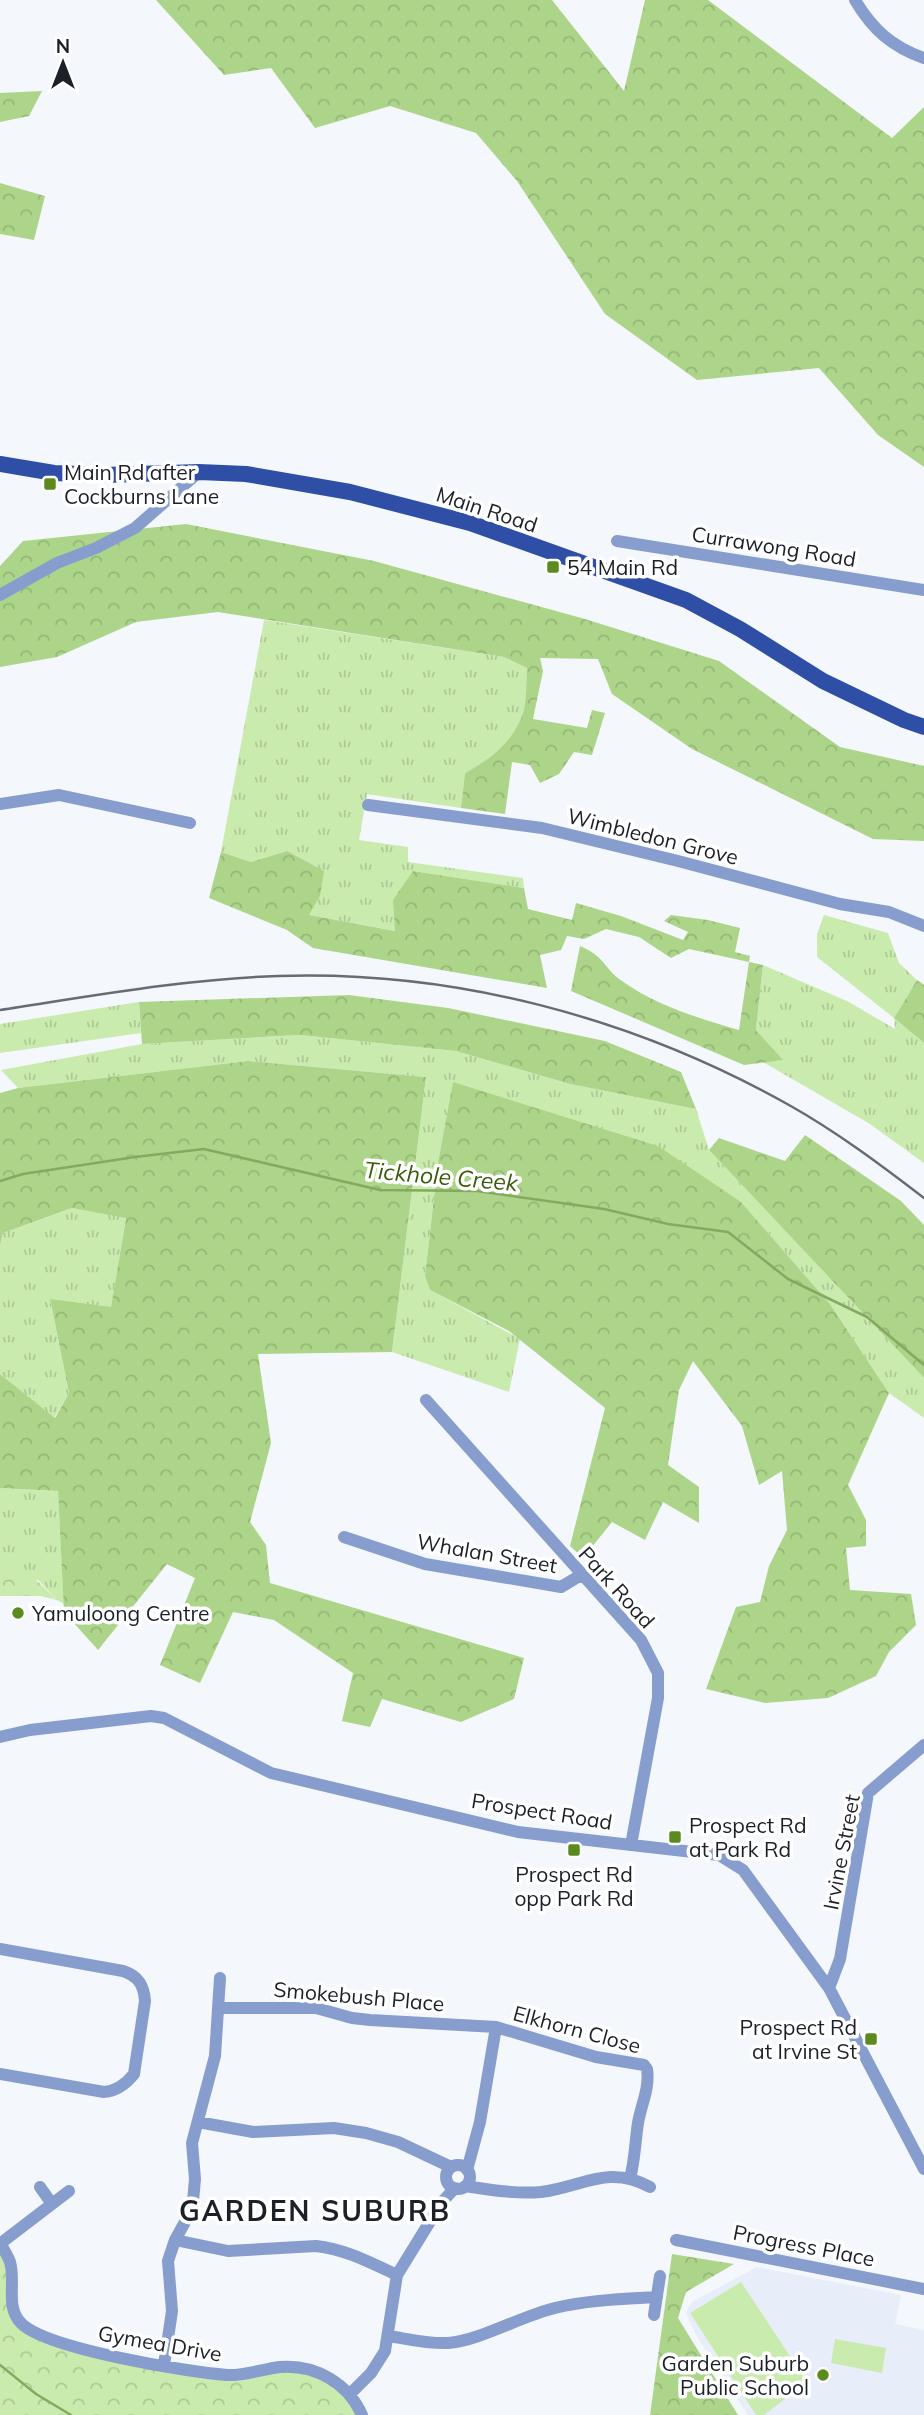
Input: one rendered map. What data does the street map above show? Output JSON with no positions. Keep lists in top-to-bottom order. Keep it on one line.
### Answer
{"streets":{"main road":["Main Road"],"street":["Currawong Road","Wimbledon Grove","Whalan Street","Park Road","Prospect Road","Irvine Street","Smokebush Place","Elkhorn Close","Progress Place","Gymea Drive"]},"crossings":[["Whalan Street","Park Road"],["Park Road","Prospect Road"],["Prospect Road","Irvine Street"],["Smokebush Place","Elkhorn Close"]],"districts":["GARDEN SUBURB"],"water":["Tickhole Creek"],"places":{"transit":["Main Rd after Cockburns Lane","54 Main Rd","Prospect Rd at Park Rd","Prospect Rd opp Park Rd","Prospect Rd at Irvine St"],"other":["Yamuloong Centre","Garden Suburb Public School"]},"north":"top"}
